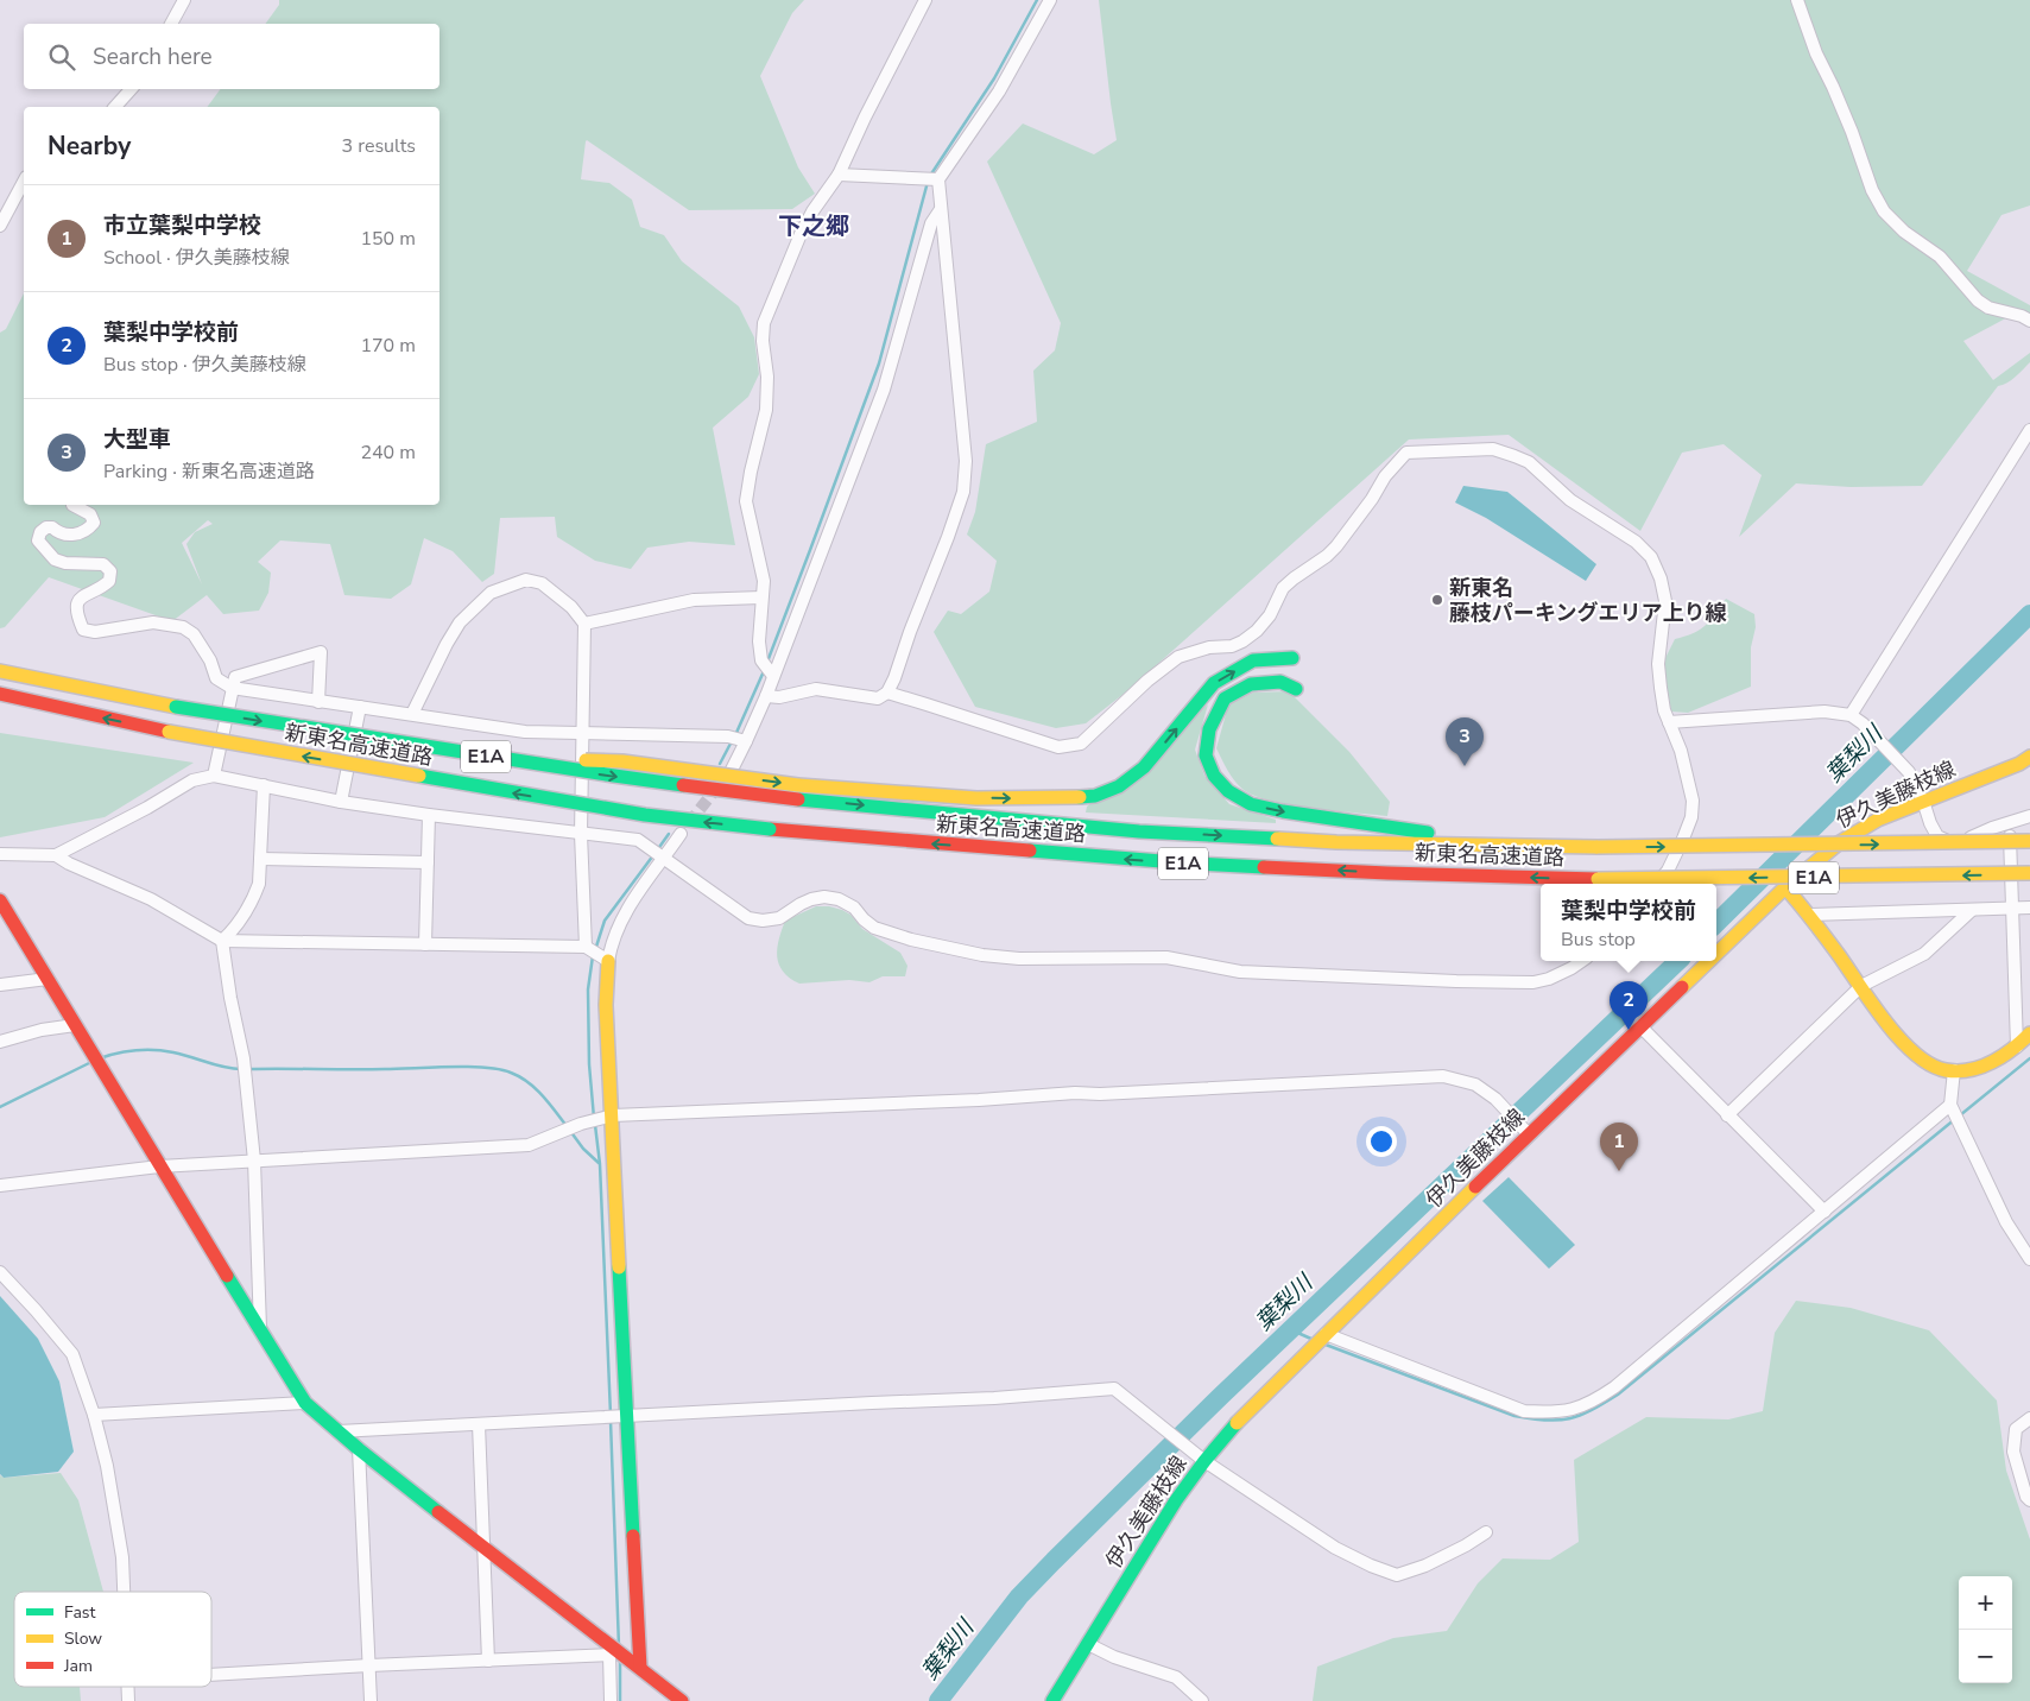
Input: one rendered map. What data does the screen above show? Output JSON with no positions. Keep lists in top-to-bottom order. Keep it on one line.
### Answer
{"streets":{"main road":["新東名高速道路","E1A","伊久美藤枝線"]},"districts":["下之郷"],"water":["葉梨川"],"places":["新東名 藤枝パーキングエリア上り線"],"legend":["Fast","Slow","Jam"],"page":{"search":"Search here","heading":["Nearby","3 results"],"list":[{"mark":"1","name":"市立葉梨中学校","note":"School · 伊久美藤枝線","value":"150 m"},{"mark":"2","name":"葉梨中学校前","note":"Bus stop · 伊久美藤枝線","value":"170 m"},{"mark":"3","name":"大型車","note":"Parking · 新東名高速道路","value":"240 m"}],"pins":["3","2","1"],"popup":["葉梨中学校前","Bus stop"],"map_buttons":["+","−"]}}
